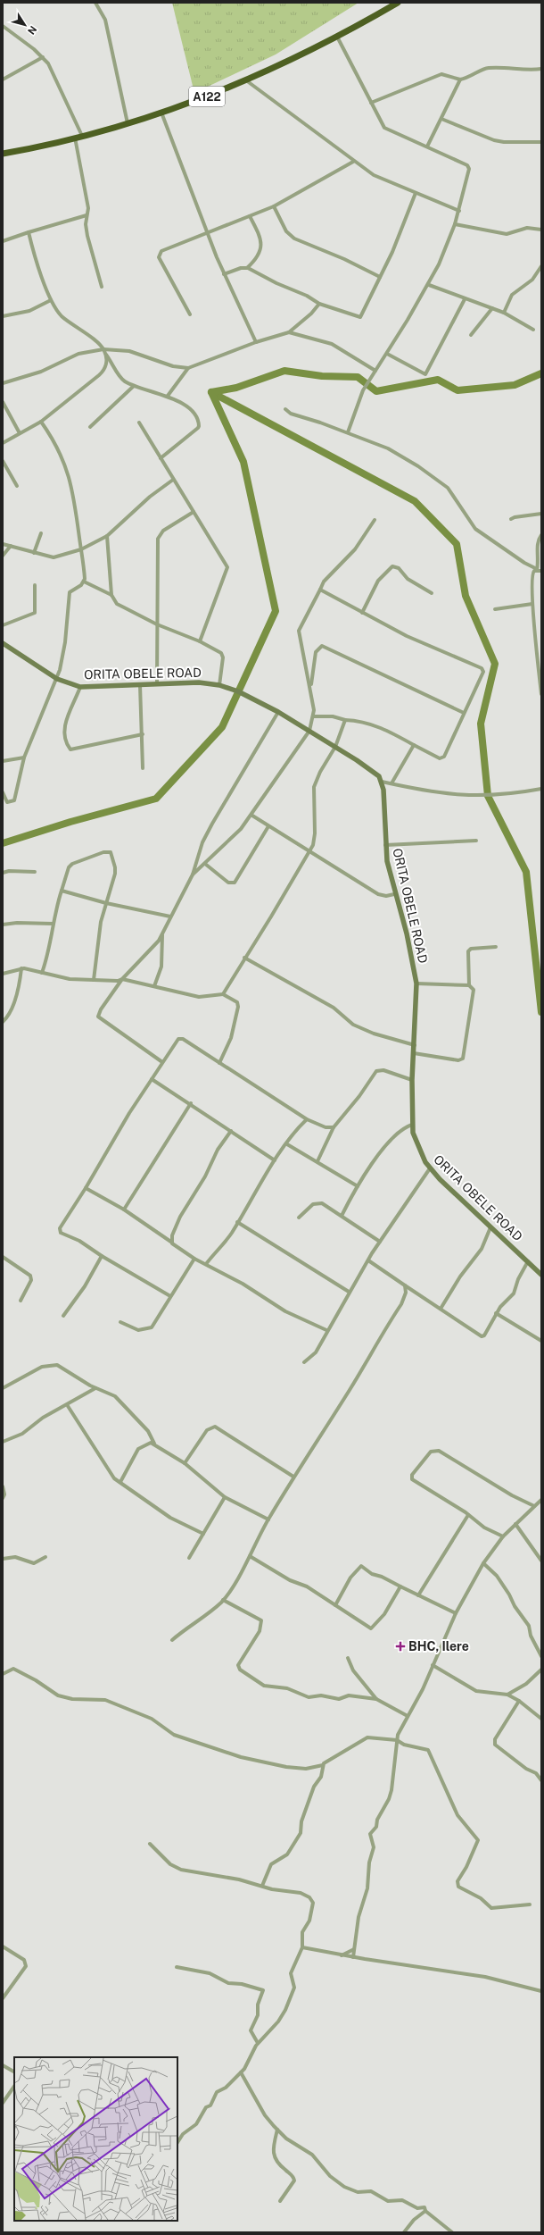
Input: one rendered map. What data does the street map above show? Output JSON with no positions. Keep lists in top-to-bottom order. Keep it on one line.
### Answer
{"streets":{"highway":["A122"],"main road":["ORITA OBELE ROAD"]},"places":{"health":["BHC, Ilere"]},"north":"bottom right"}
